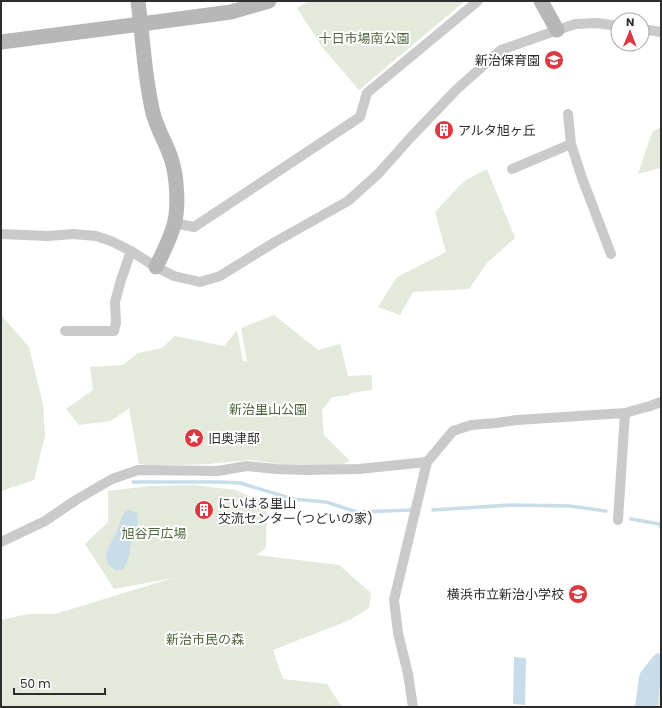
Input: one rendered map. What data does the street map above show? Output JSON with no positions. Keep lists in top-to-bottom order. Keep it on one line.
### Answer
{"parks":["十日市場南公園","新治里山公園","旭谷戸広場","新治市民の森"],"places":{"school or university":["新治保育園","横浜市立新治小学校"],"building":["アルタ旭ヶ丘","にいはる里山 交流センター(つどいの家)"],"place":["旧奥津邸"]},"scale_bar":"50 m","north":"top"}
